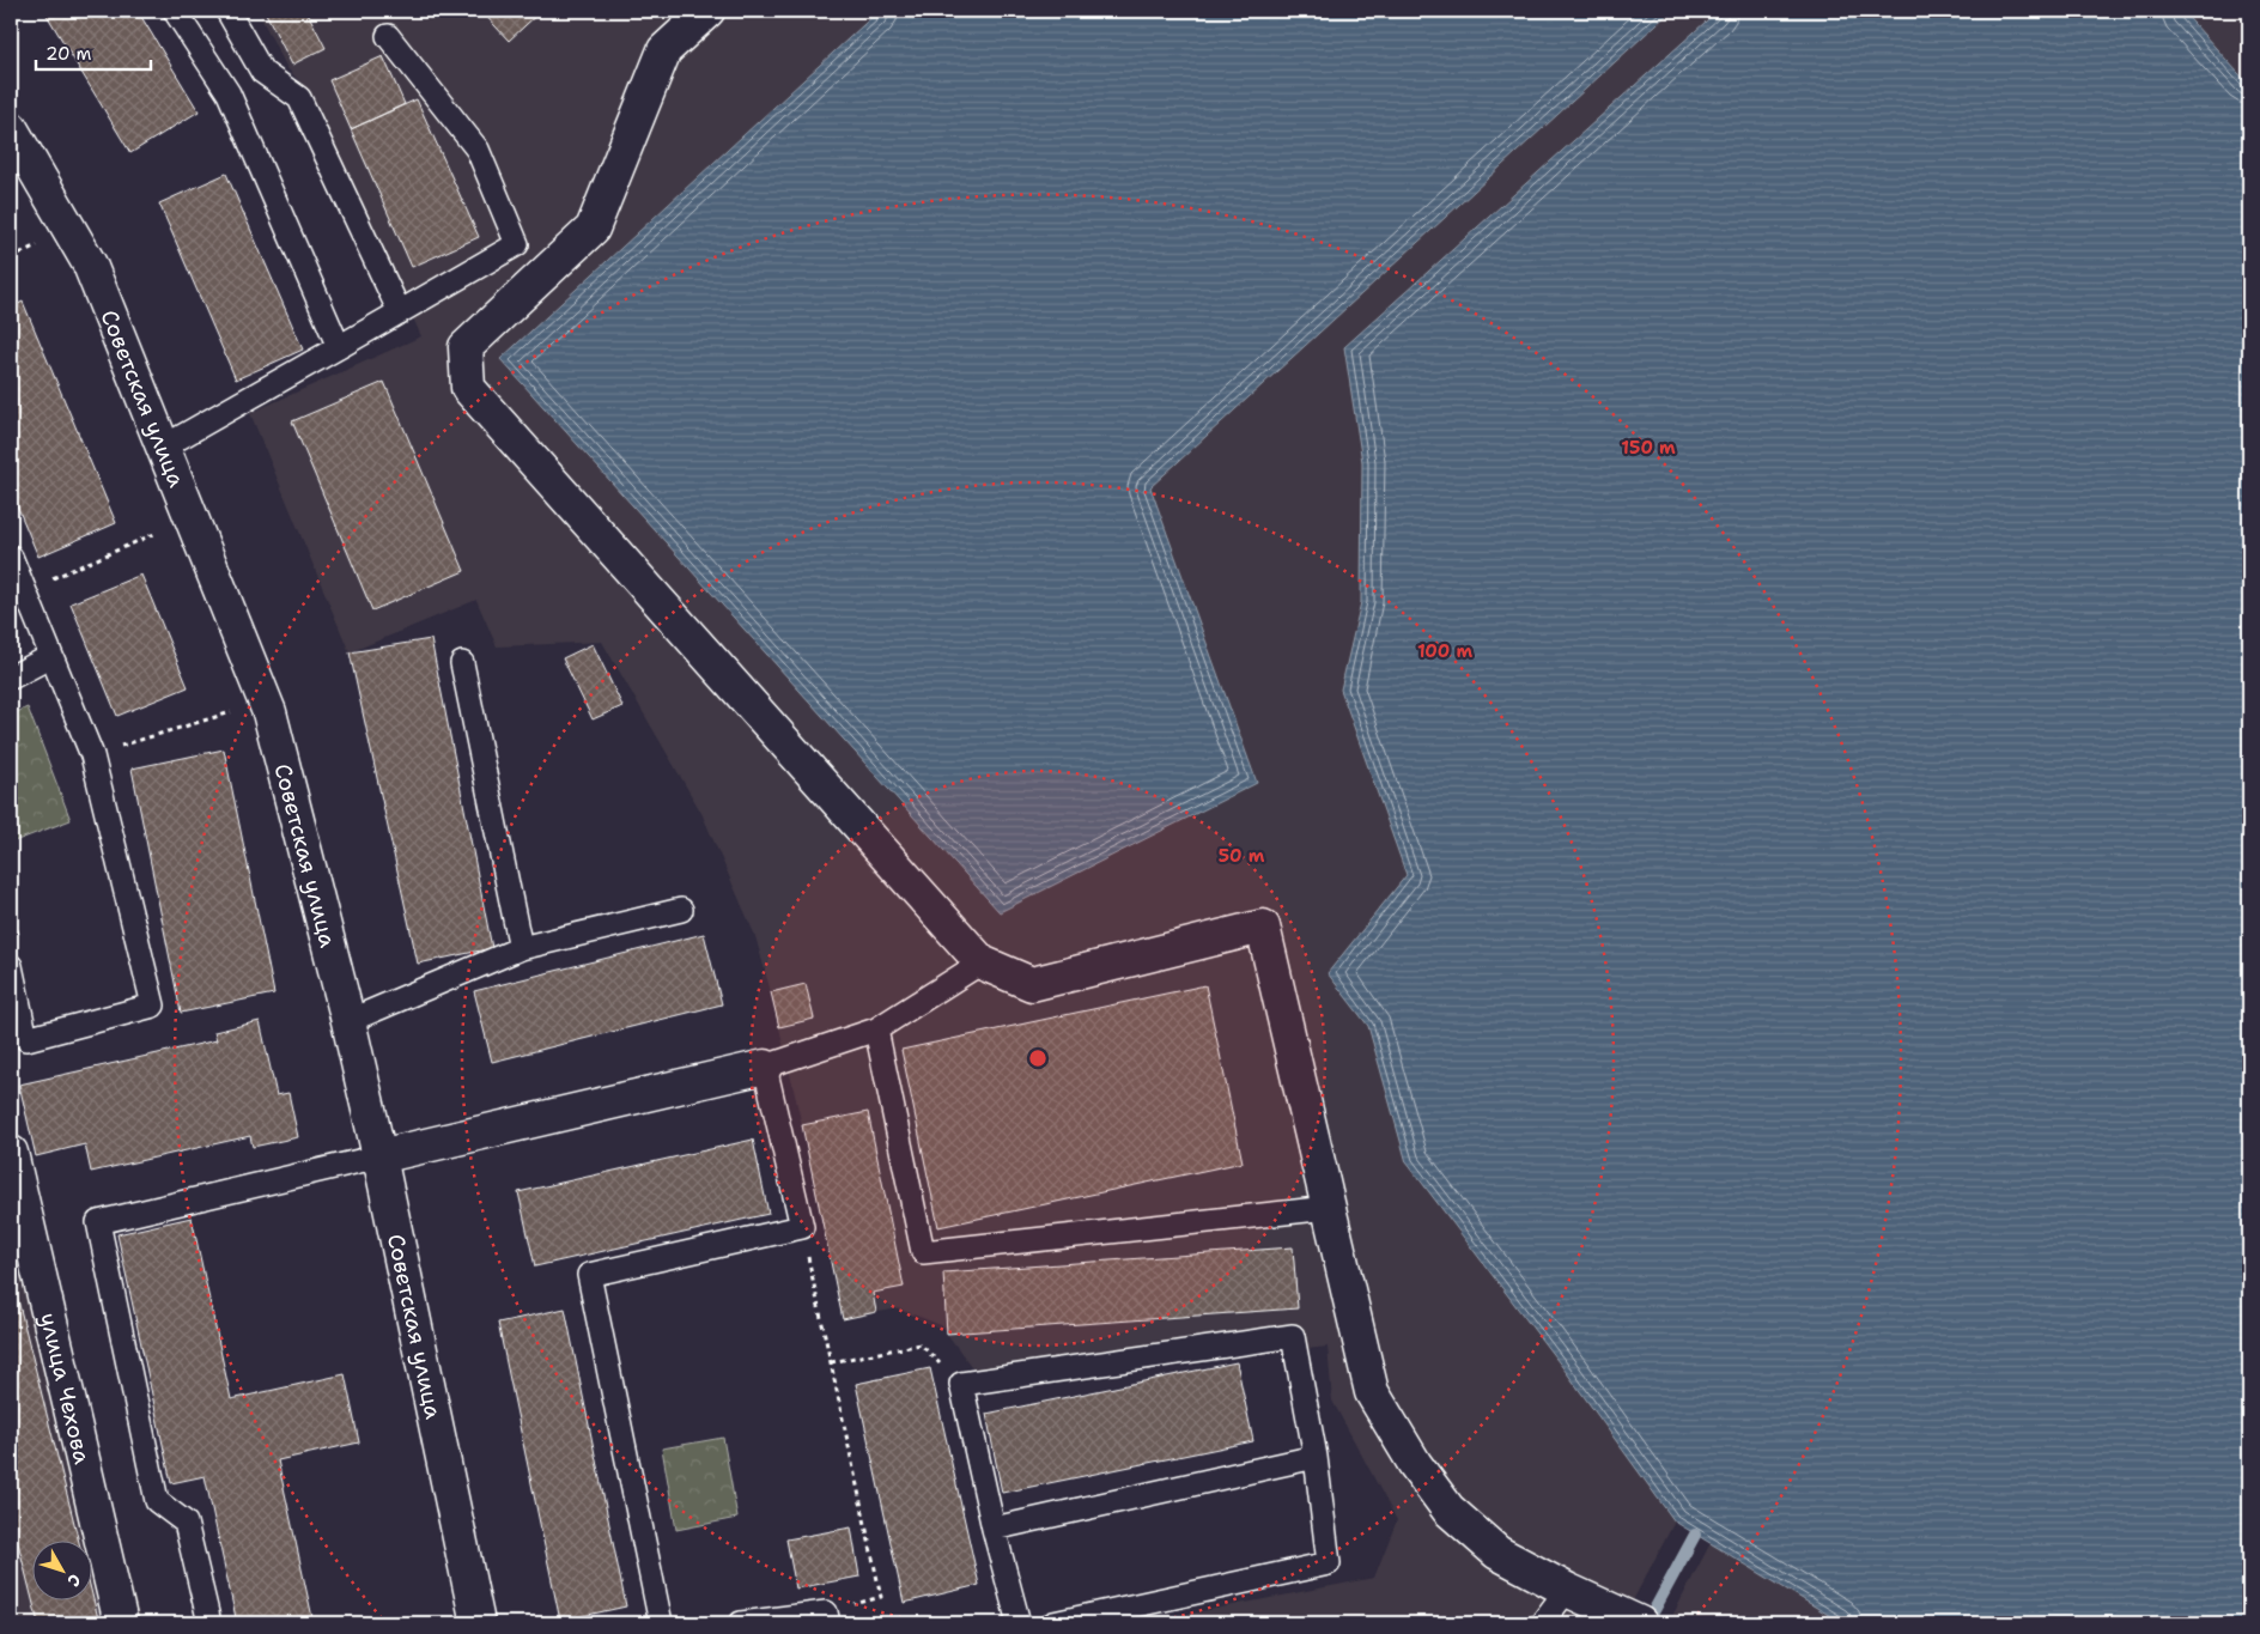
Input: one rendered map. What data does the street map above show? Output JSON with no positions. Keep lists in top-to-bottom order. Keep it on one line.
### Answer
{"streets":{"street":["Советская улица","улица Чехова"]},"scale_bar":"20 m","north":"bottom right","rings":["150 m","100 m","50 m"]}
